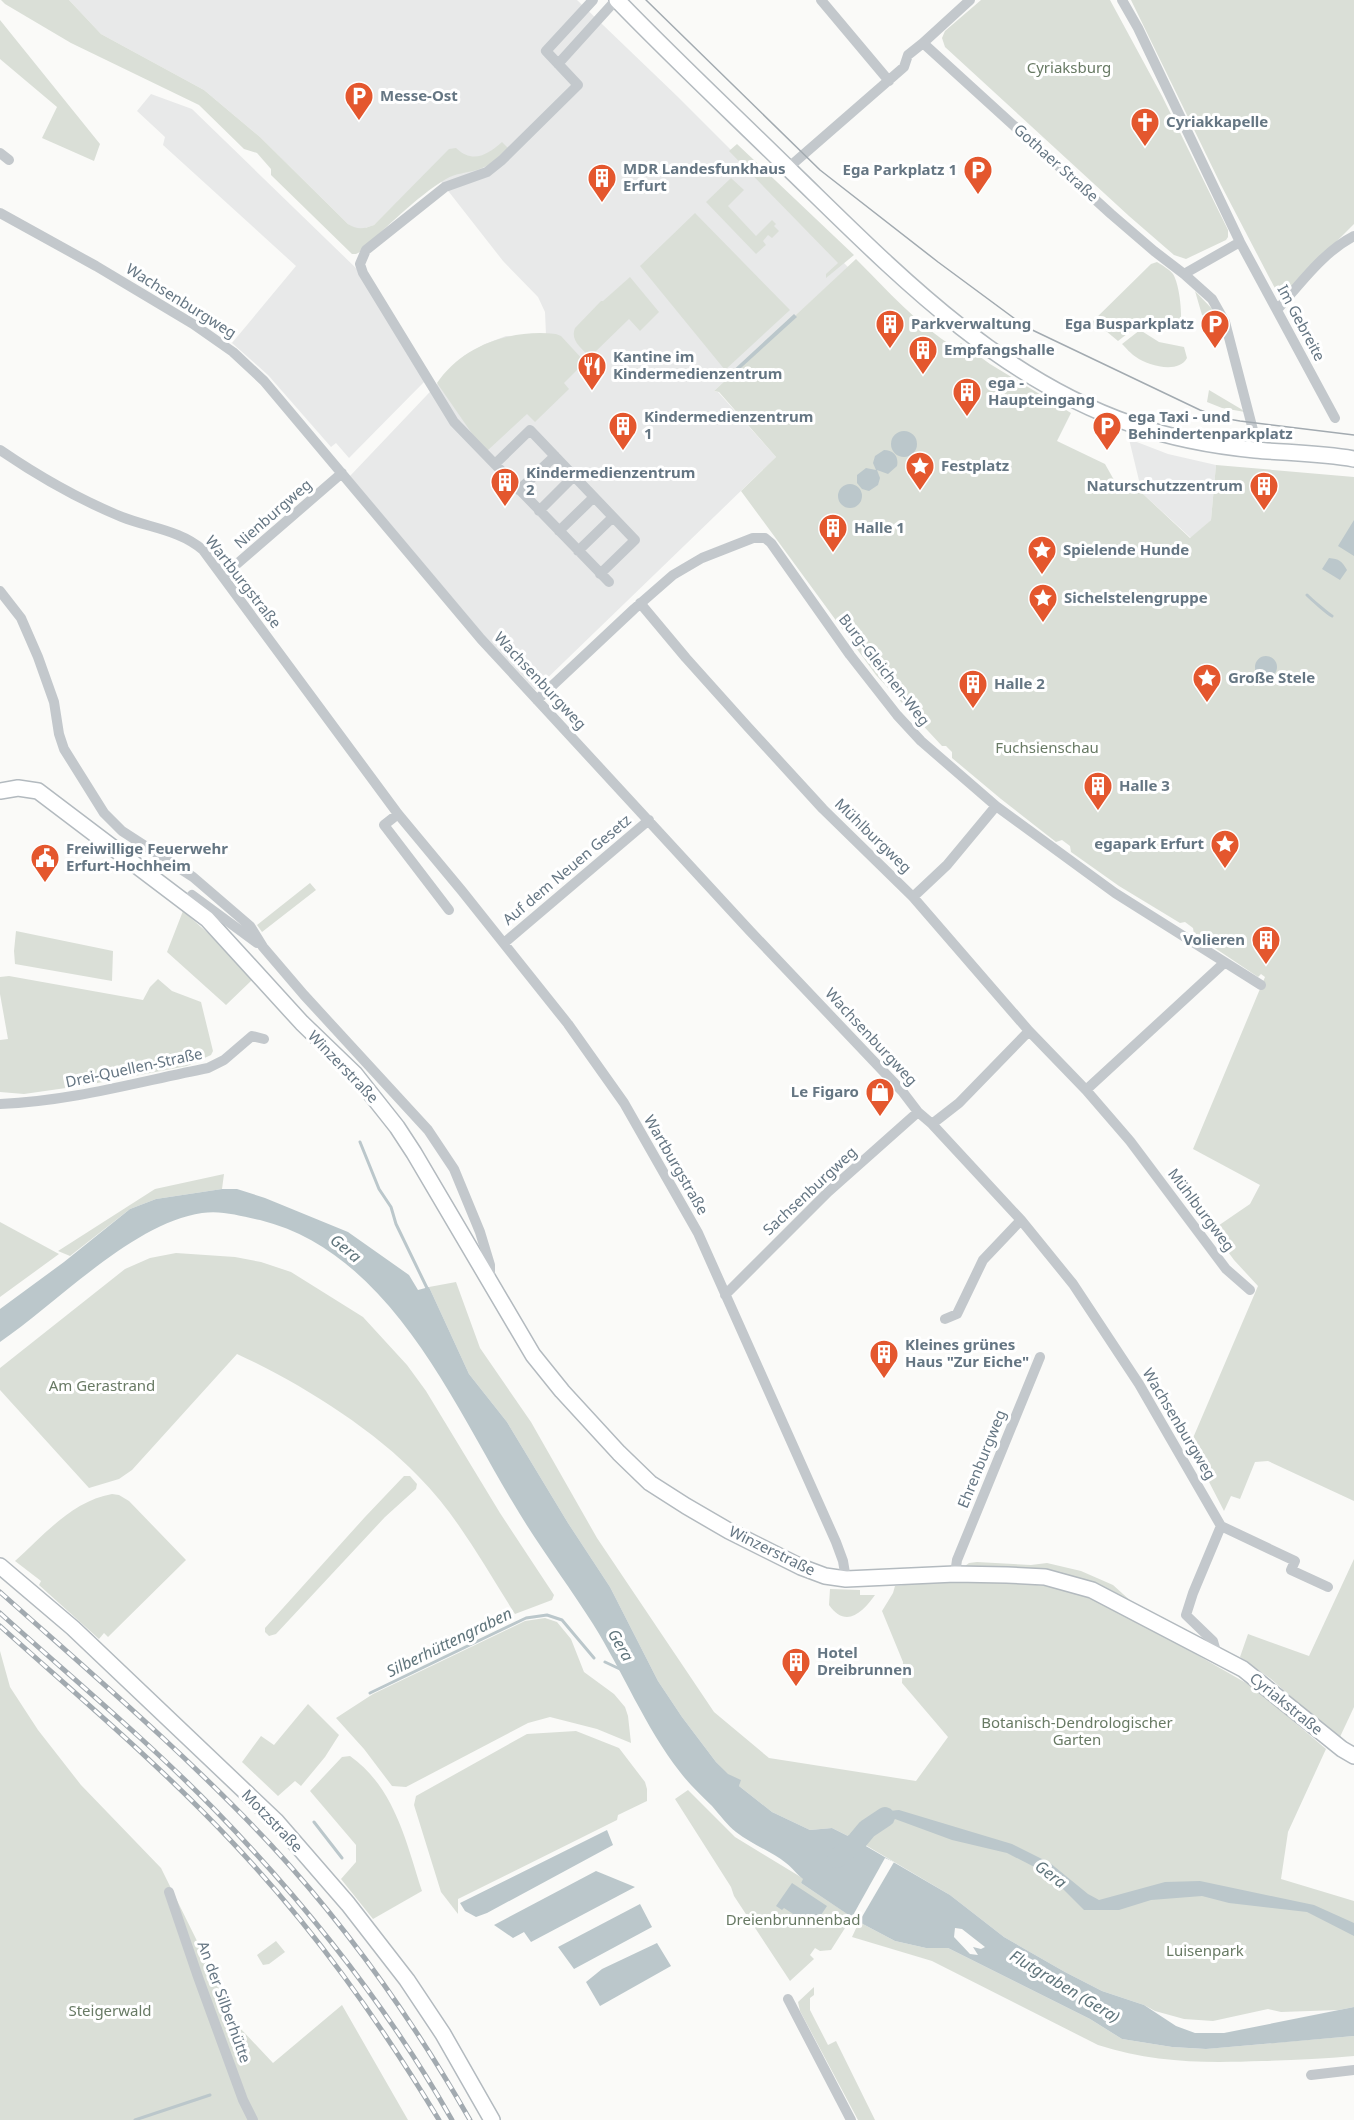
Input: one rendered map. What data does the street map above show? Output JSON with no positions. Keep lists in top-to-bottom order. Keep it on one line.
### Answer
{"streets":{"street":["Gothaer Straße","Wachsenburgweg","Im Gebreite","Nienburgweg","Wartburgstraße","Burg-Gleichen-Weg","Mühlburgweg","Auf dem Neuen Gesetz","Winzerstraße","Drei-Quellen-Straße","Sachsenburgweg","Ehrenburgweg","Cyriakstraße","Motzstraße","An der Silberhütte"]},"crossings":[["Wachsenburgweg","Nienburgweg"],["Wachsenburgweg","Burg-Gleichen-Weg"],["Wachsenburgweg","Auf dem Neuen Gesetz"],["Wachsenburgweg","Sachsenburgweg"],["Nienburgweg","Wartburgstraße"],["Wartburgstraße","Auf dem Neuen Gesetz"],["Wartburgstraße","Winzerstraße"],["Wartburgstraße","Sachsenburgweg"],["Burg-Gleichen-Weg","Mühlburgweg"],["Winzerstraße","Ehrenburgweg"],["Winzerstraße","Cyriakstraße"]],"water":["Gera","Silberhüttengraben","Flutgraben (Gera)"],"parks":["Cyriaksburg","Fuchsienschau","Am Gerastrand","Botanisch-Dendrologischer Garten","Dreienbrunnenbad","Luisenpark","Steigerwald"],"places":{"parking":["Messe-Ost","Ega Parkplatz 1","Ega Busparkplatz","ega Taxi - und Behindertenparkplatz"],"church":["Cyriakkapelle"],"building":["MDR Landesfunkhaus Erfurt","Parkverwaltung","Empfangshalle","ega - Haupteingang","Kindermedienzentrum 1","Kindermedienzentrum 2","Naturschutzzentrum","Halle 1","Halle 2","Halle 3","Volieren","Kleines grünes Haus \"Zur Eiche\"","Hotel Dreibrunnen"],"restaurant":["Kantine im Kindermedienzentrum"],"place":["Festplatz","Spielende Hunde","Sichelstelengruppe","Große Stele","egapark Erfurt"],"public building":["Freiwillige Feuerwehr Erfurt-Hochheim"],"shop":["Le Figaro"]}}
